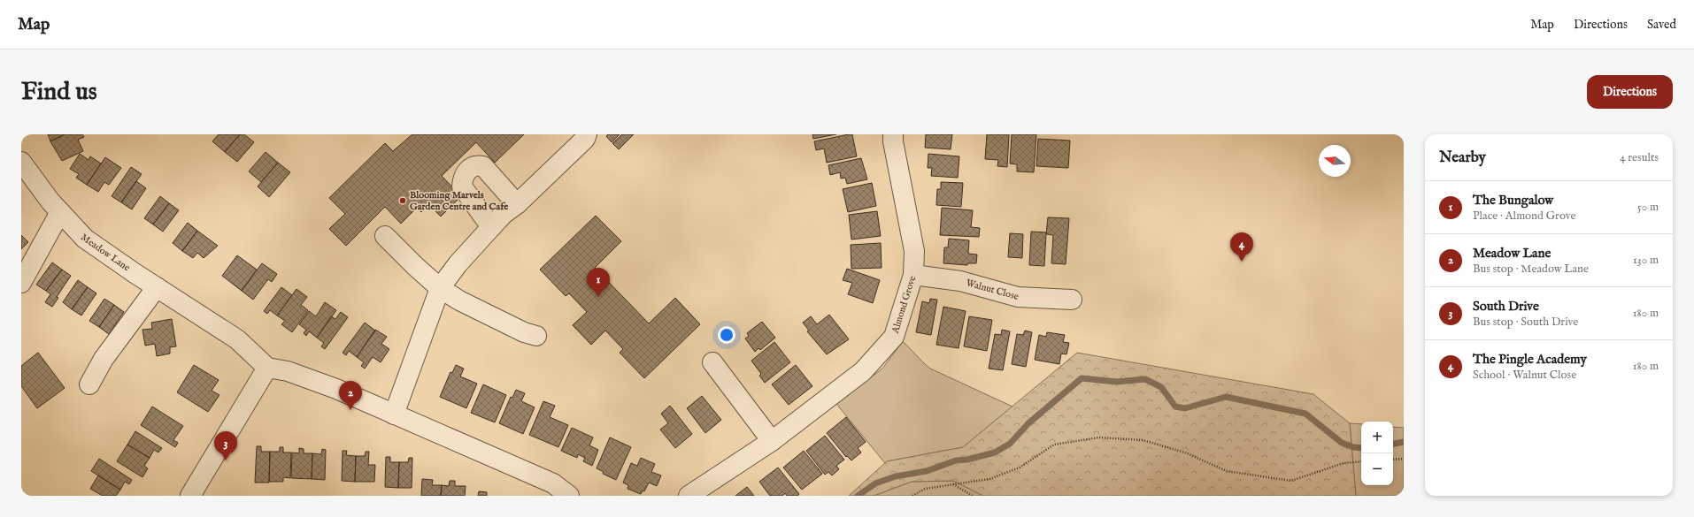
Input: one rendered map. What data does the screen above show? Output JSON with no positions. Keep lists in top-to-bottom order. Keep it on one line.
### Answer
{"streets":{"street":["Meadow Lane","Walnut Close","Almond Grove"]},"crossings":[["Walnut Close","Almond Grove"]],"places":["Blooming Marvels Garden Centre and Cafe"],"north":"left","page":{"header":"Map","nav":["Map","Directions","Saved"],"buttons":"Directions","title":"Find us","heading":["Nearby","4 results"],"list":[{"mark":"1","name":"The Bungalow","note":"Place · Almond Grove","value":"50 m"},{"mark":"2","name":"Meadow Lane","note":"Bus stop · Meadow Lane","value":"130 m"},{"mark":"3","name":"South Drive","note":"Bus stop · South Drive","value":"180 m"},{"mark":"4","name":"The Pingle Academy","note":"School · Walnut Close","value":"180 m"}],"pins":["4","1","2","3"],"map_buttons":["+","−"]}}
